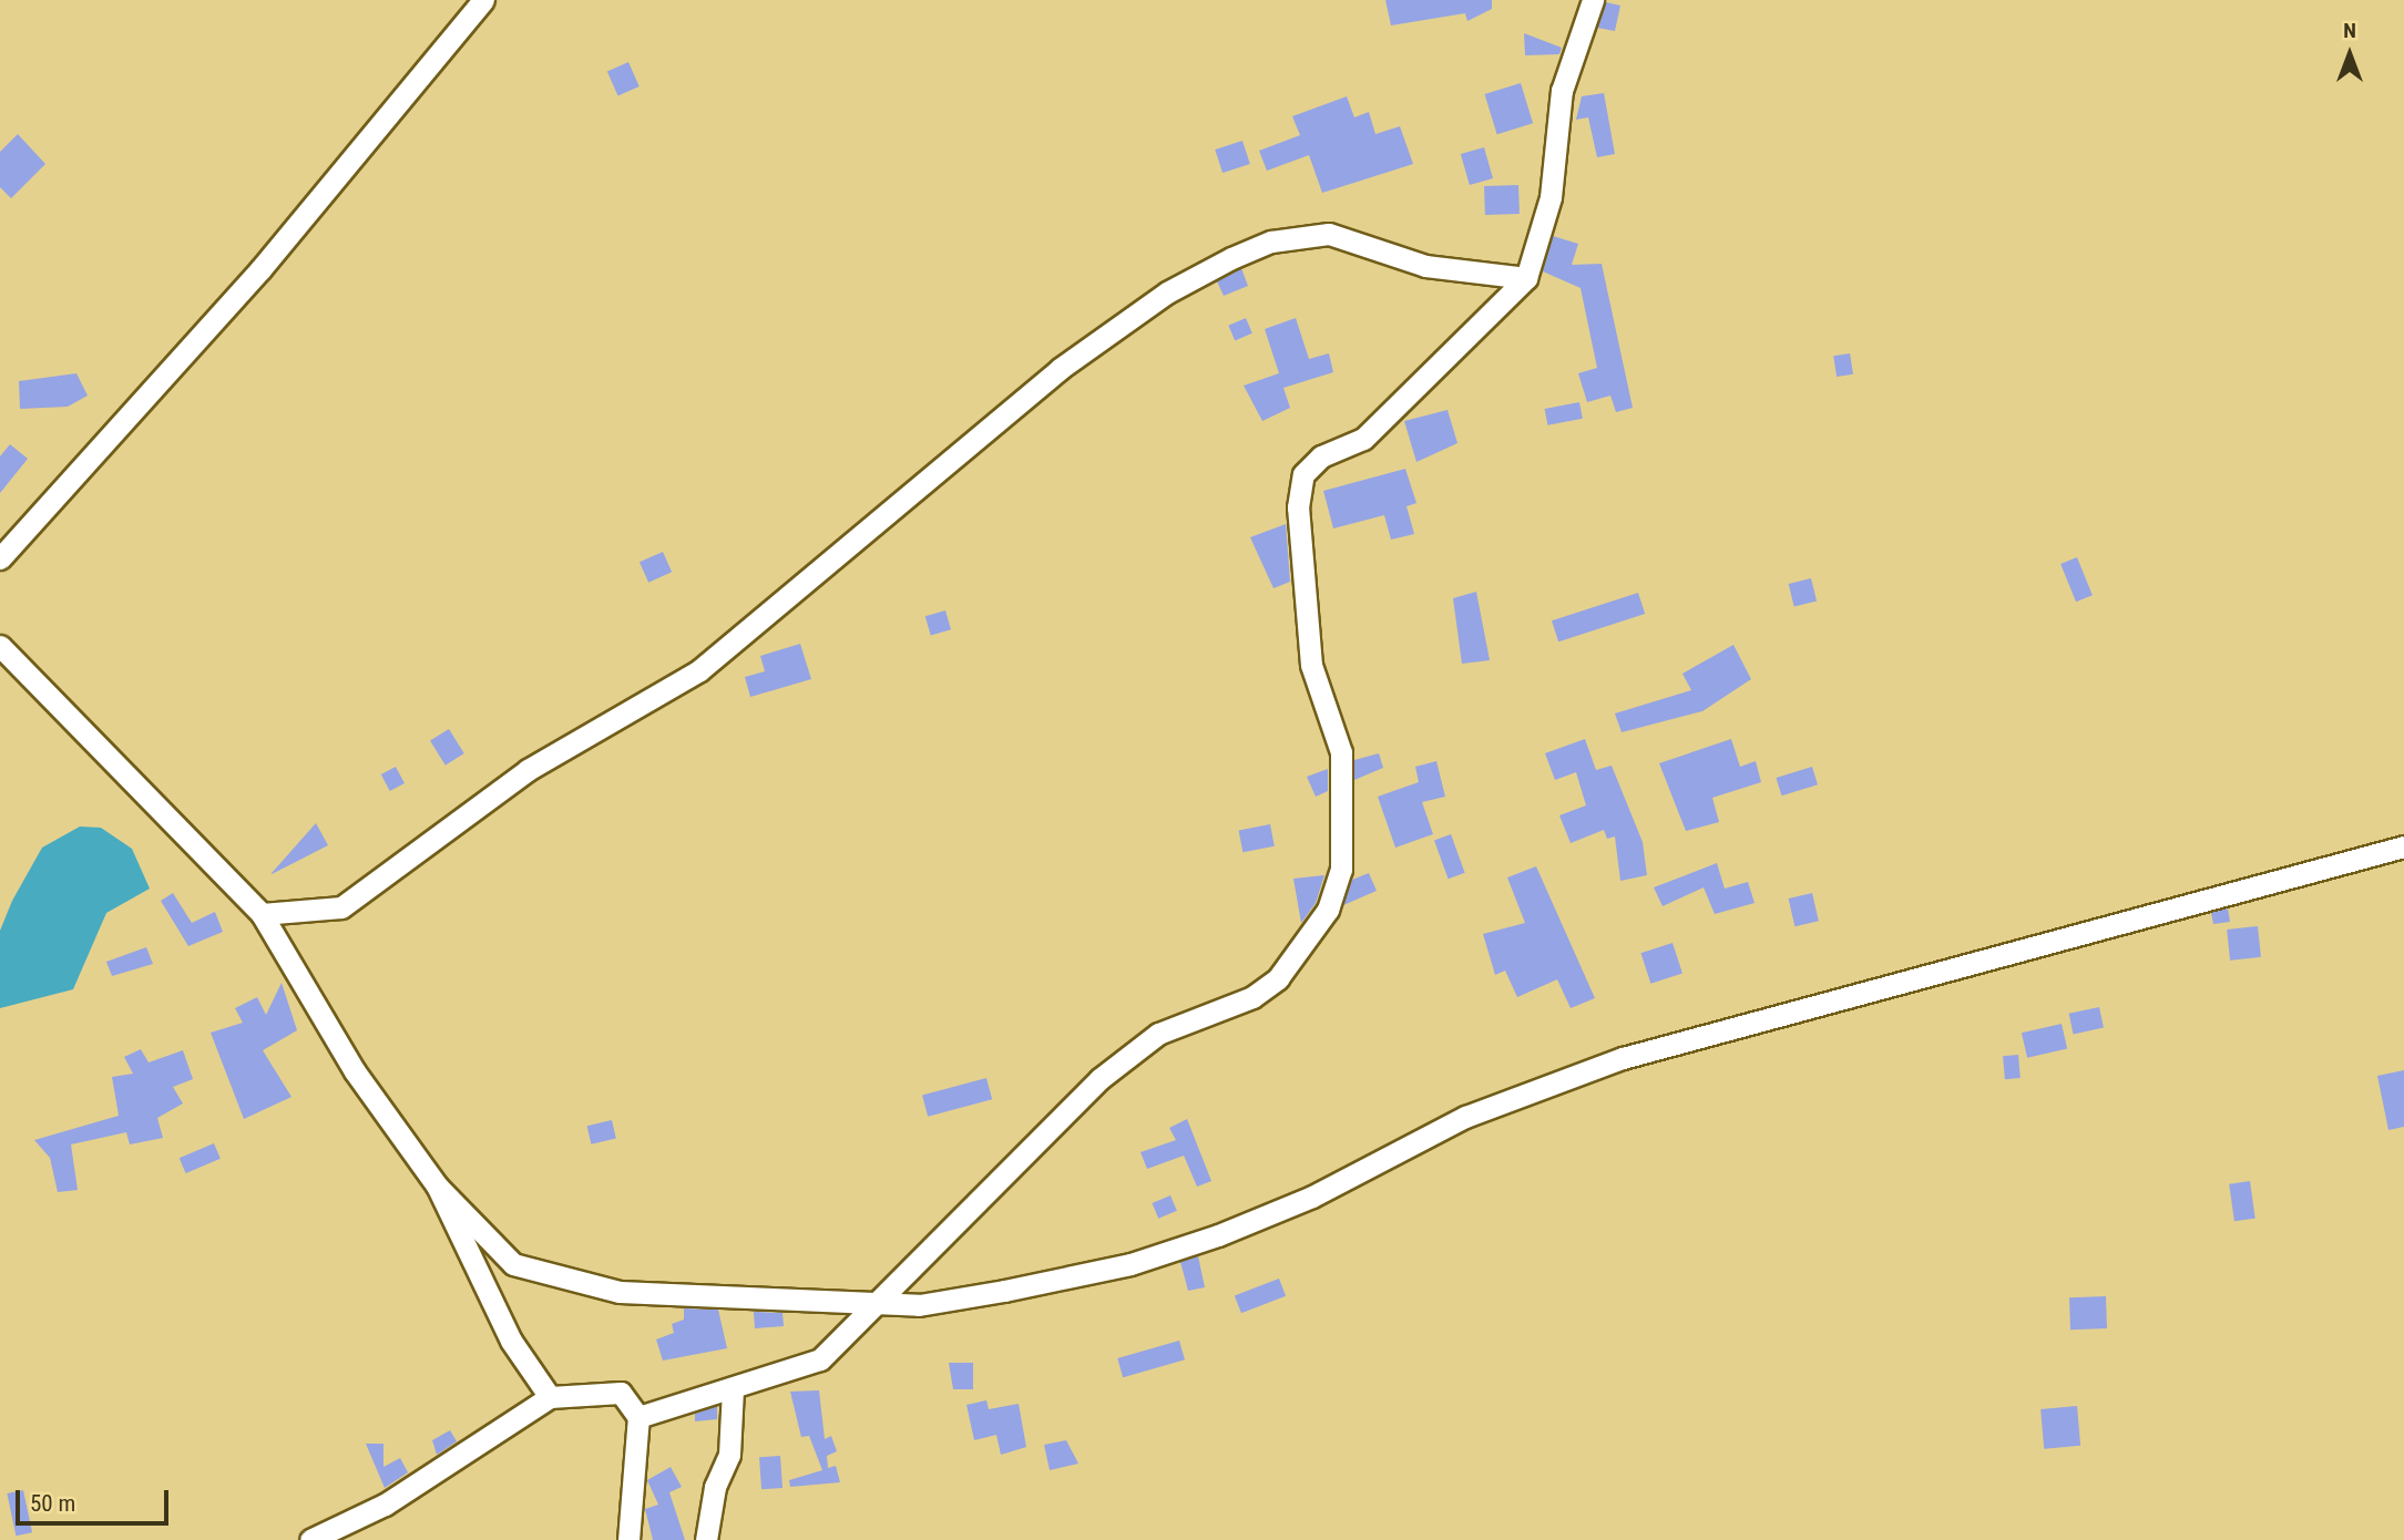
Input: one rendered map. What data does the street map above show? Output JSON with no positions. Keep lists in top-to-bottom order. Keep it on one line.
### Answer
{"scale_bar":"50 m","north":"top"}
